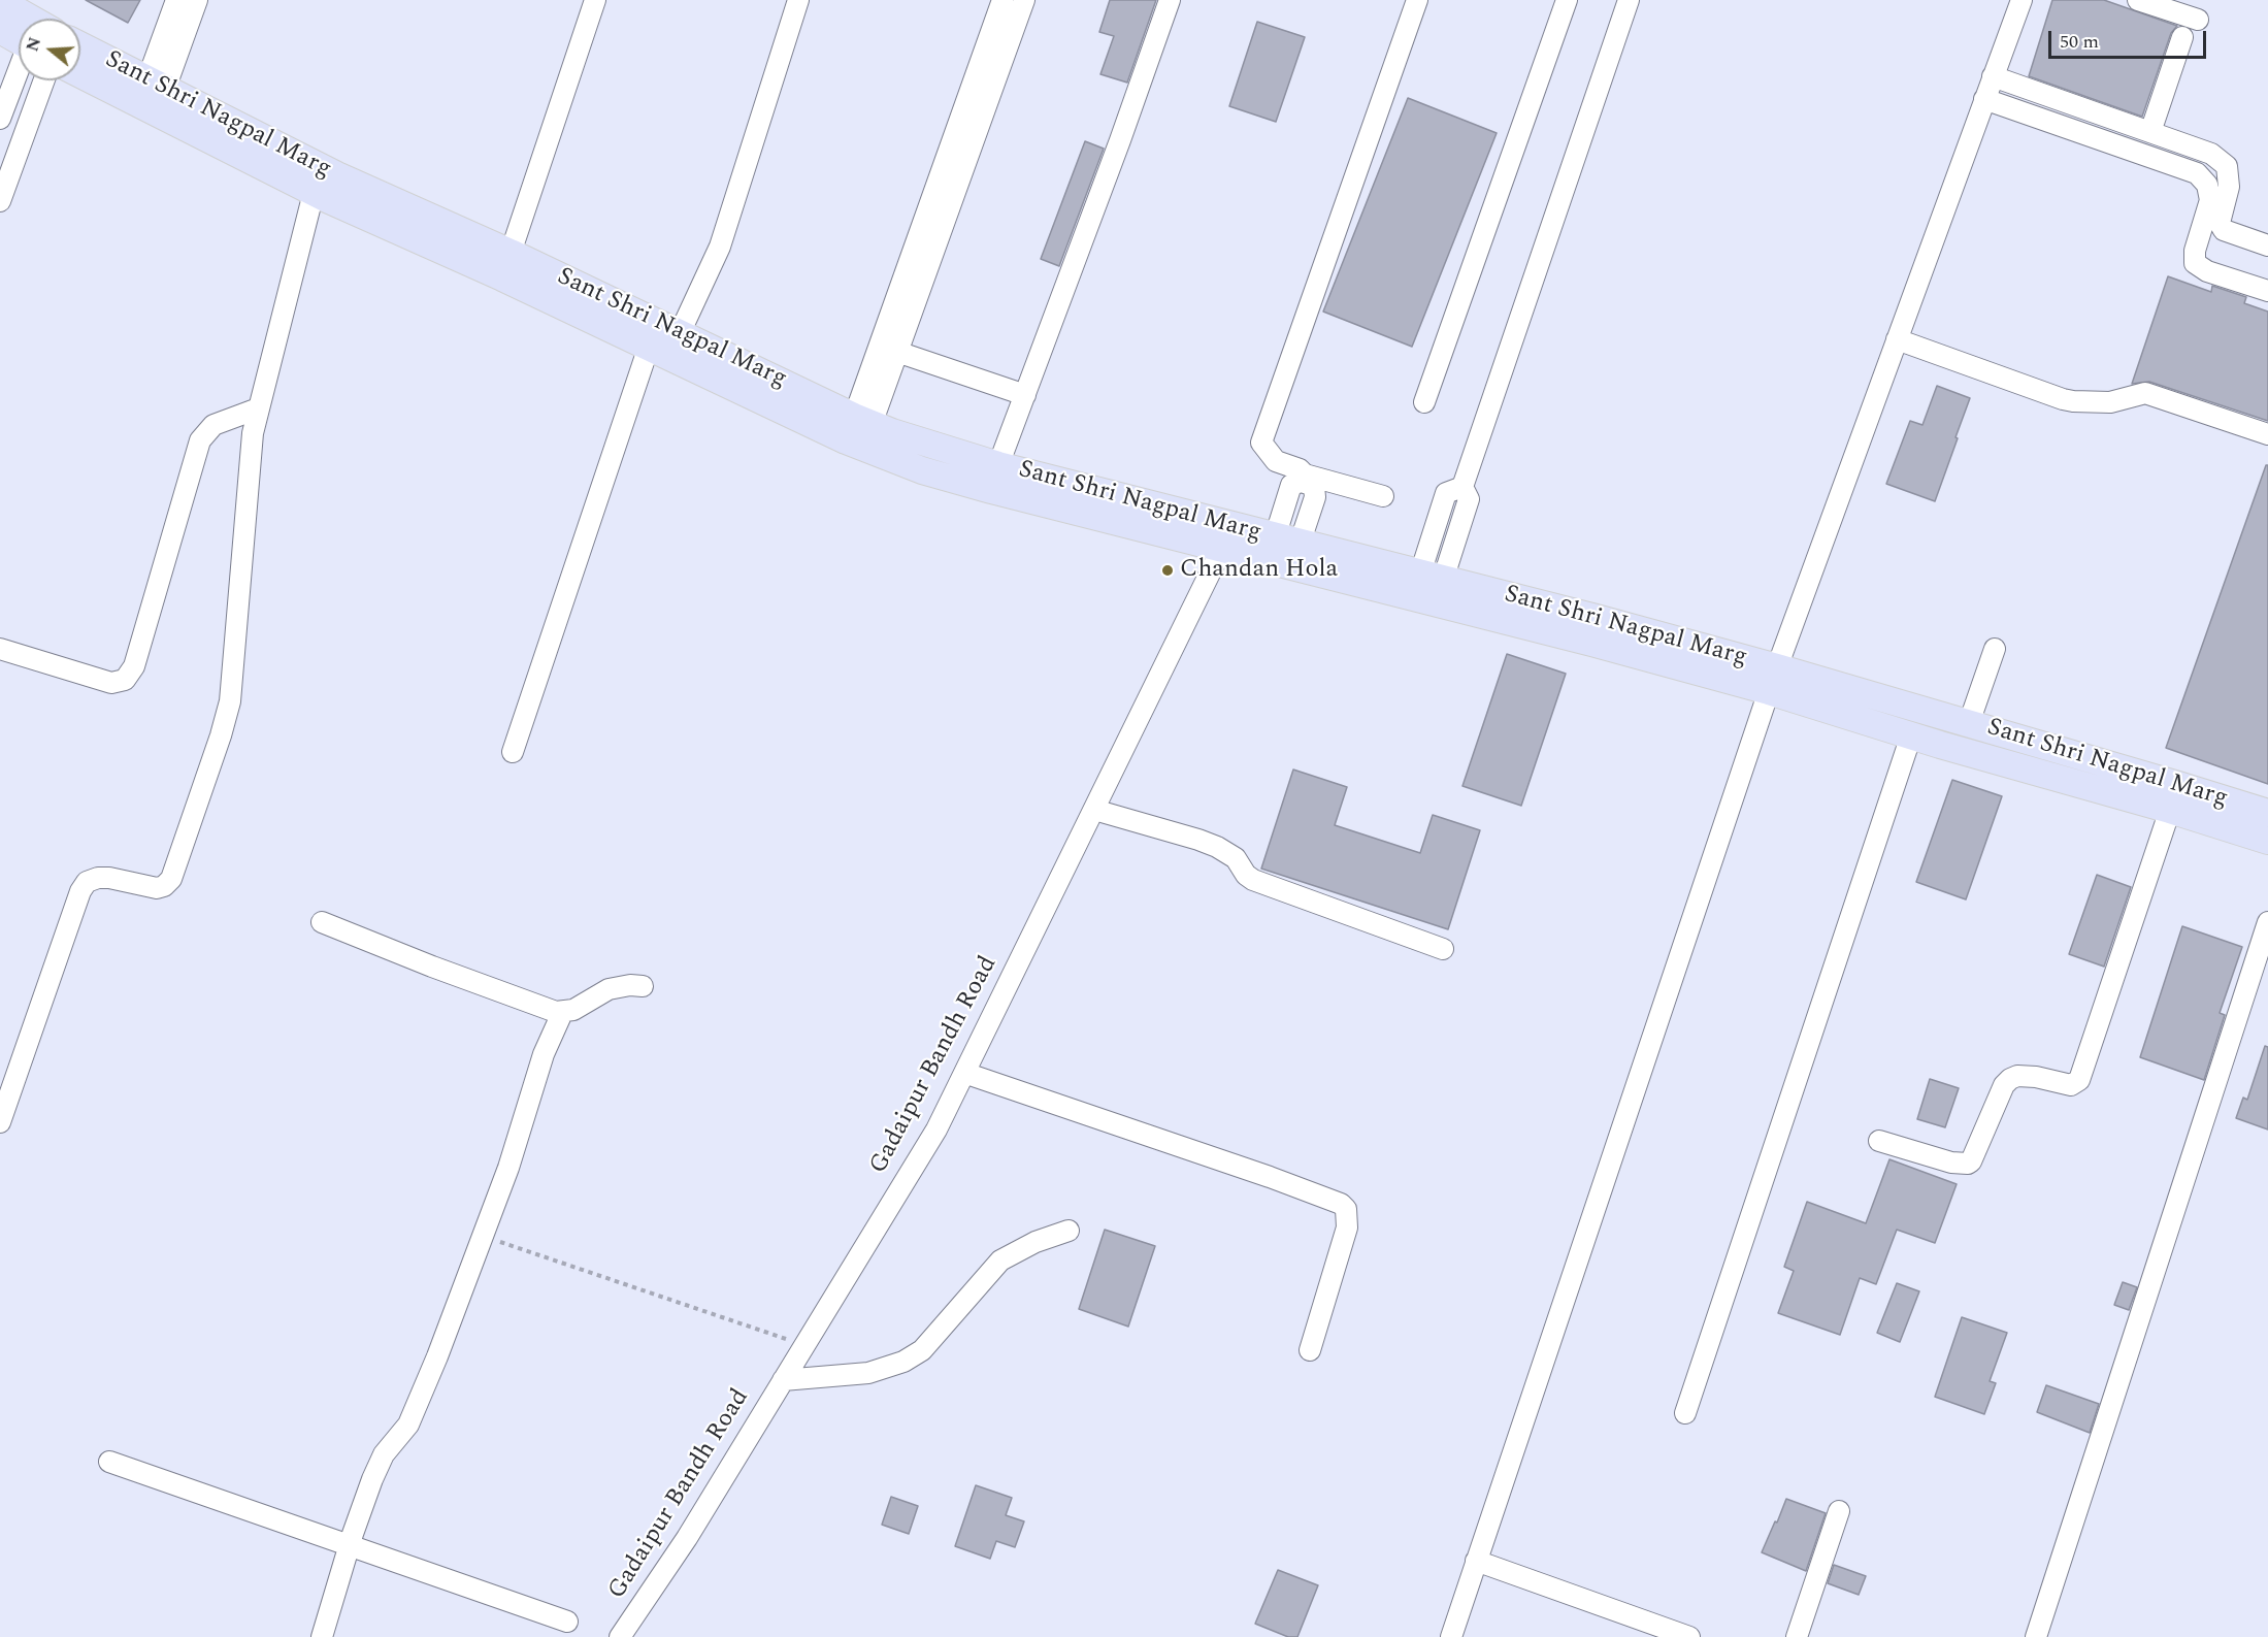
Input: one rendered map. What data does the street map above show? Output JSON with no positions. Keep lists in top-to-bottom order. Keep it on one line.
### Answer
{"streets":{"main road":["Sant Shri Nagpal Marg"],"street":["Gadaipur Bandh Road"]},"crossings":[["Sant Shri Nagpal Marg","Gadaipur Bandh Road"]],"places":["Chandan Hola"],"scale_bar":"50 m","north":"left"}
